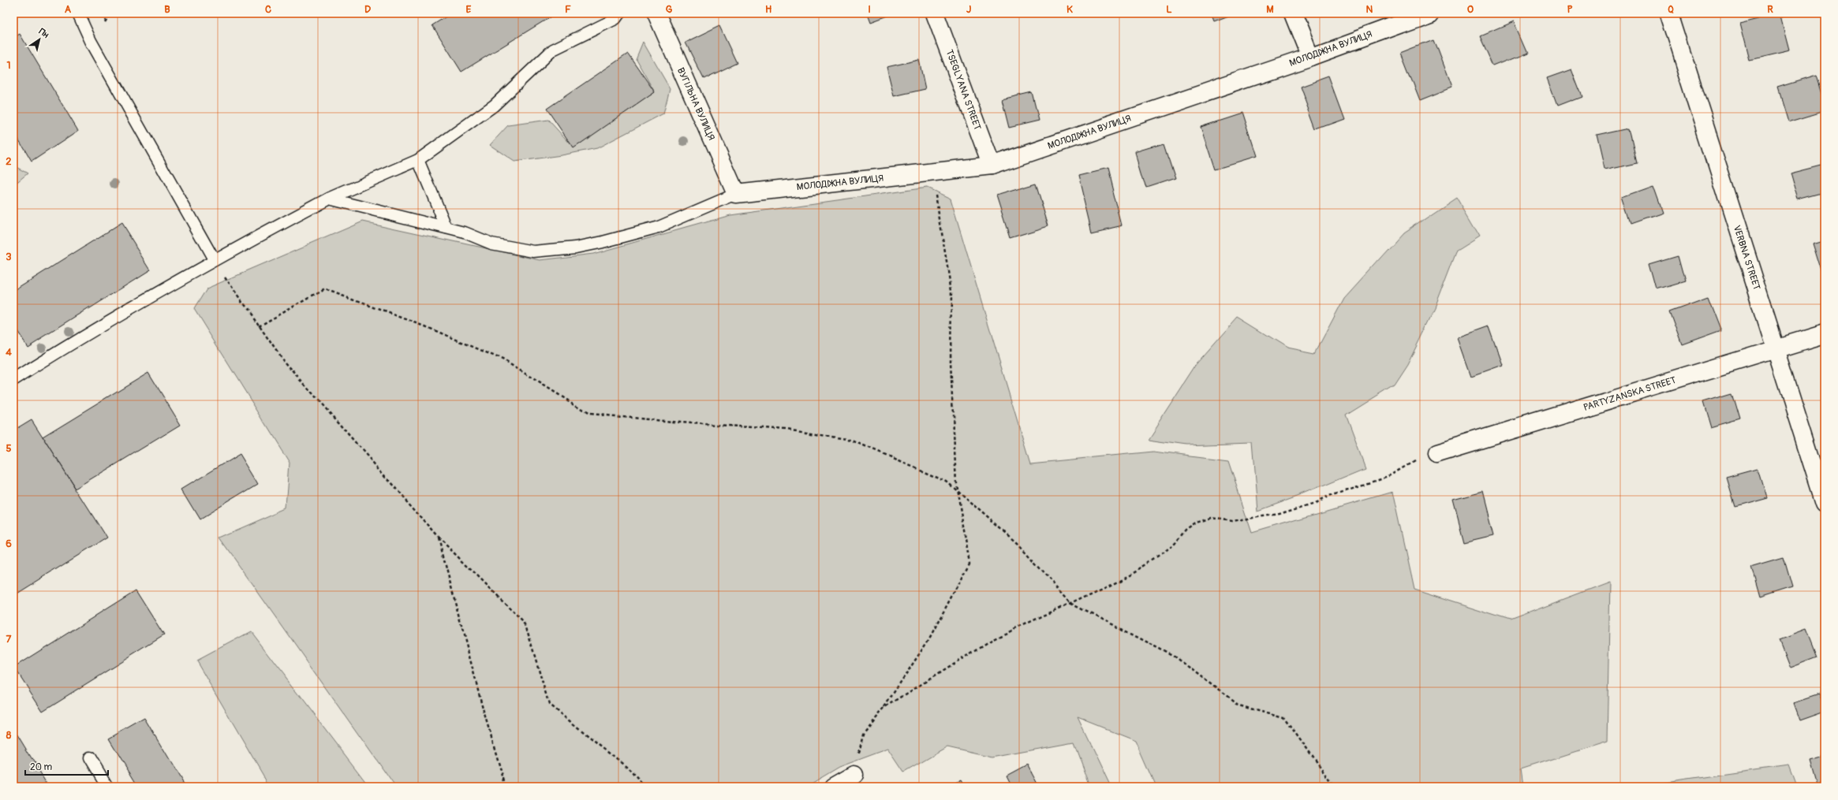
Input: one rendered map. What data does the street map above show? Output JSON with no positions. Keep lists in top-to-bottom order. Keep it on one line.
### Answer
{"streets":{"street":["МОЛОДІЖНА ВУЛИЦЯ","TSEGLYANA STREET","ВУГІЛЬНА ВУЛИЦЯ","VERBNA STREET","PARTYZANSKA STREET"]},"crossings":[["МОЛОДІЖНА ВУЛИЦЯ","TSEGLYANA STREET"],["МОЛОДІЖНА ВУЛИЦЯ","ВУГІЛЬНА ВУЛИЦЯ"],["VERBNA STREET","PARTYZANSKA STREET"]],"scale_bar":"20 m","north":"top right","grid":{"columns":["A","B","C","D","E","F","G","H","I","J","K","L","M","N","O","P","Q","R"],"rows":["1","2","3","4","5","6","7","8"]}}
